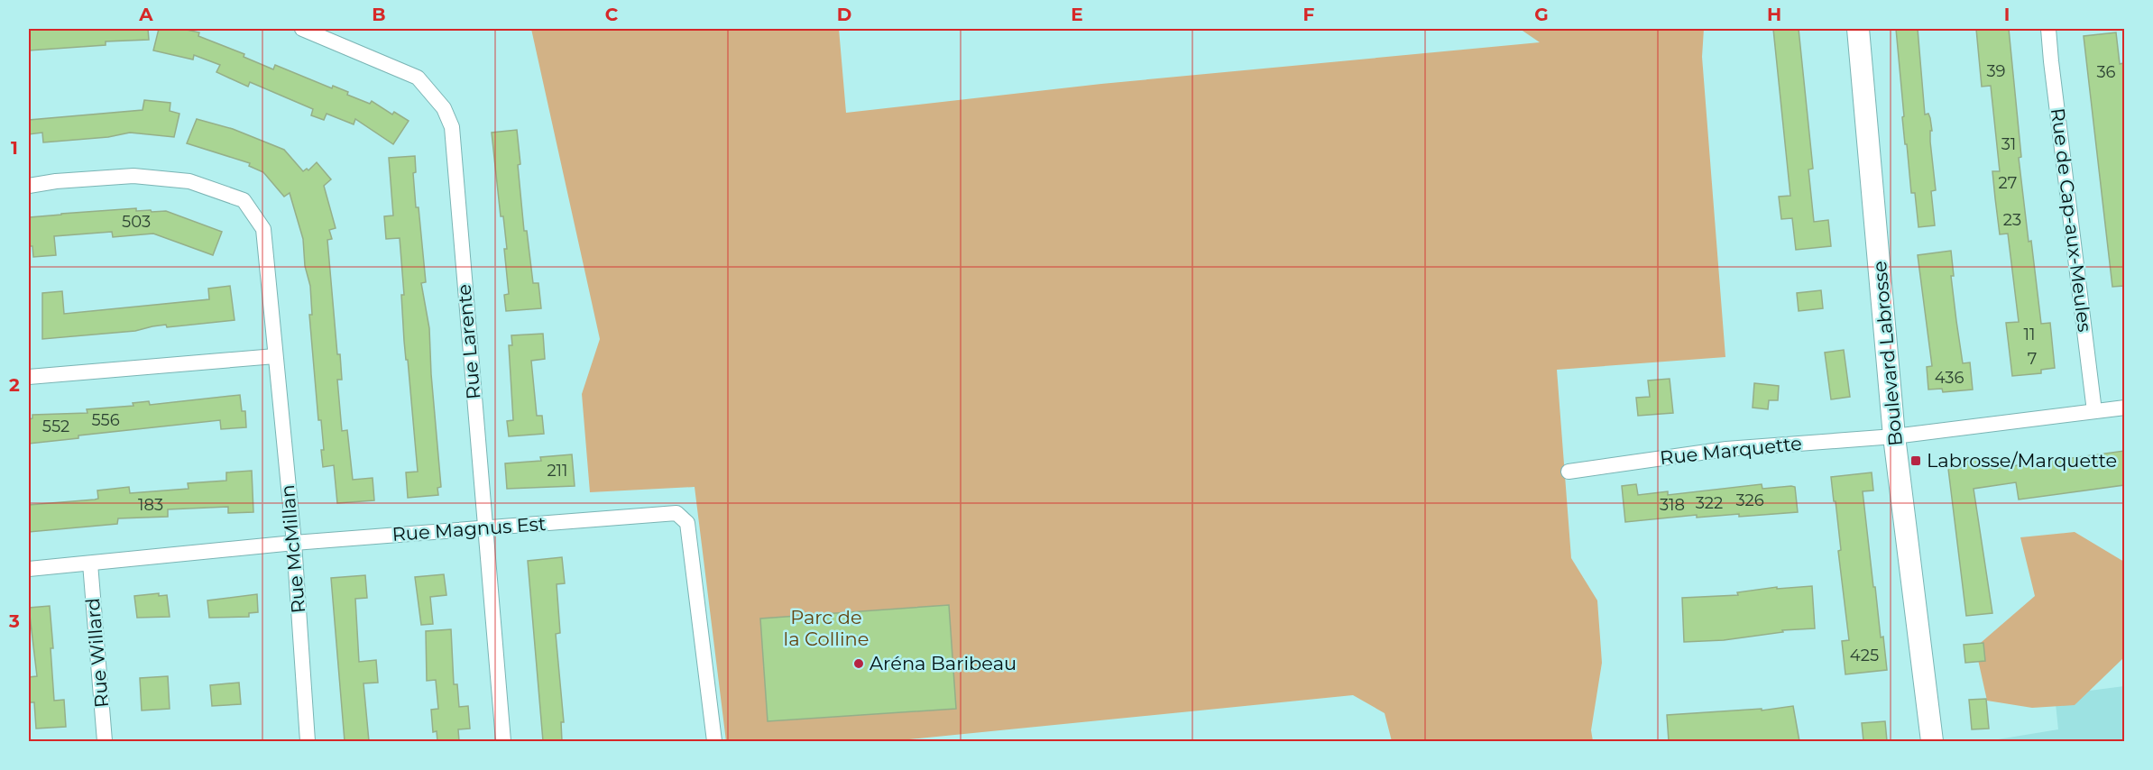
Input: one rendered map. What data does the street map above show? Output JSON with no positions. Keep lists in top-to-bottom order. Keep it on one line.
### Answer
{"streets":{"main road":["Boulevard Labrosse"],"street":["Rue de Cap-aux-Meules","Rue Larente","Rue Marquette","Rue Magnus Est","Rue McMillan","Rue Willard"]},"crossings":[["Rue de Cap-aux-Meules","Rue Marquette"],["Rue Larente","Rue Magnus Est"],["Boulevard Labrosse","Rue Marquette"],["Rue Magnus Est","Rue McMillan"],["Rue Magnus Est","Rue Willard"]],"parks":["Parc de la Colline"],"places":{"transit":["Labrosse/Marquette"],"other":["Aréna Baribeau"]},"house_numbers":["39","36","31","27","23","503","11","7","436","556","552","211","326","322","183","318","425"],"grid":{"columns":["A","B","C","D","E","F","G","H","I"],"rows":["1","2","3"]}}
